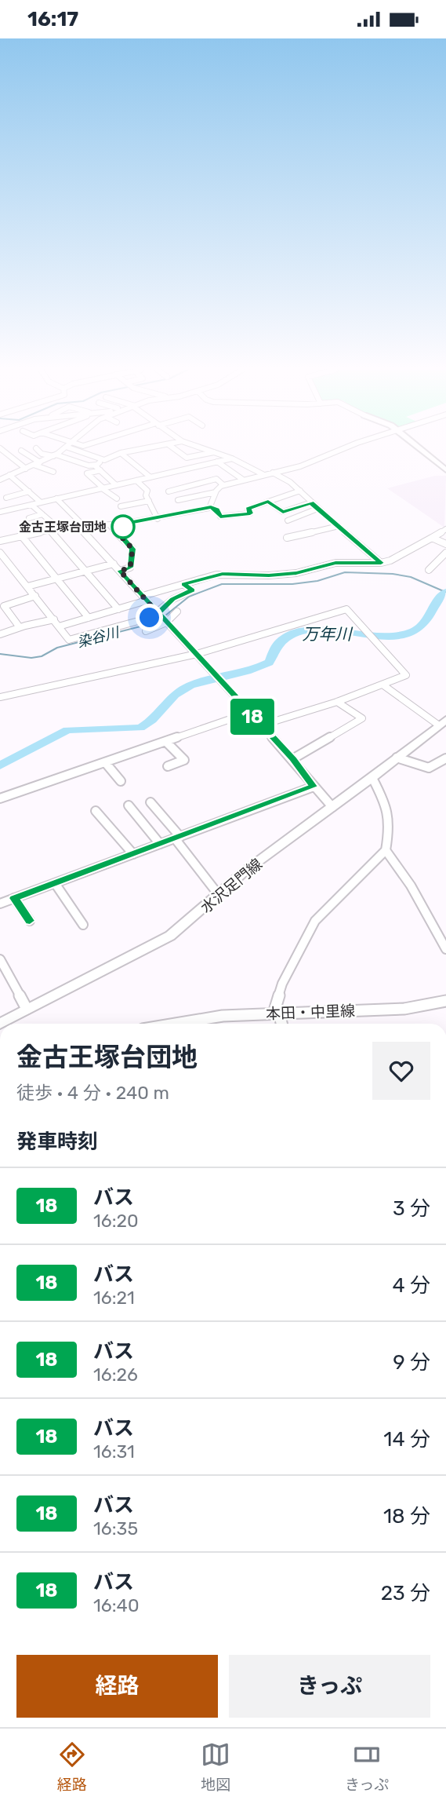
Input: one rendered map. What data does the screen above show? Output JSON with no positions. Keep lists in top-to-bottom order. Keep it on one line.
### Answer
{"streets":{"main road":["水沢足門線"],"street":["本田・中里線"]},"water":["万年川","染谷川"],"places":["金古王塚台団地"],"lines":["bus line 18"],"page":{"status":"16:17","on_map":"18","heading":[["金古王塚台団地","徒歩 · 4 分 · 240 m"],"発車時刻"],"list":[{"mark":"18","name":"バス","note":"16:20","value":"3 分"},{"mark":"18","name":"バス","note":"16:21","value":"4 分"},{"mark":"18","name":"バス","note":"16:26","value":"9 分"},{"mark":"18","name":"バス","note":"16:31","value":"14 分"},{"mark":"18","name":"バス","note":"16:35","value":"18 分"},{"mark":"18","name":"バス","note":"16:40","value":"23 分"}],"buttons":["経路","きっぷ"],"tabs":["経路","地図","きっぷ"]}}
